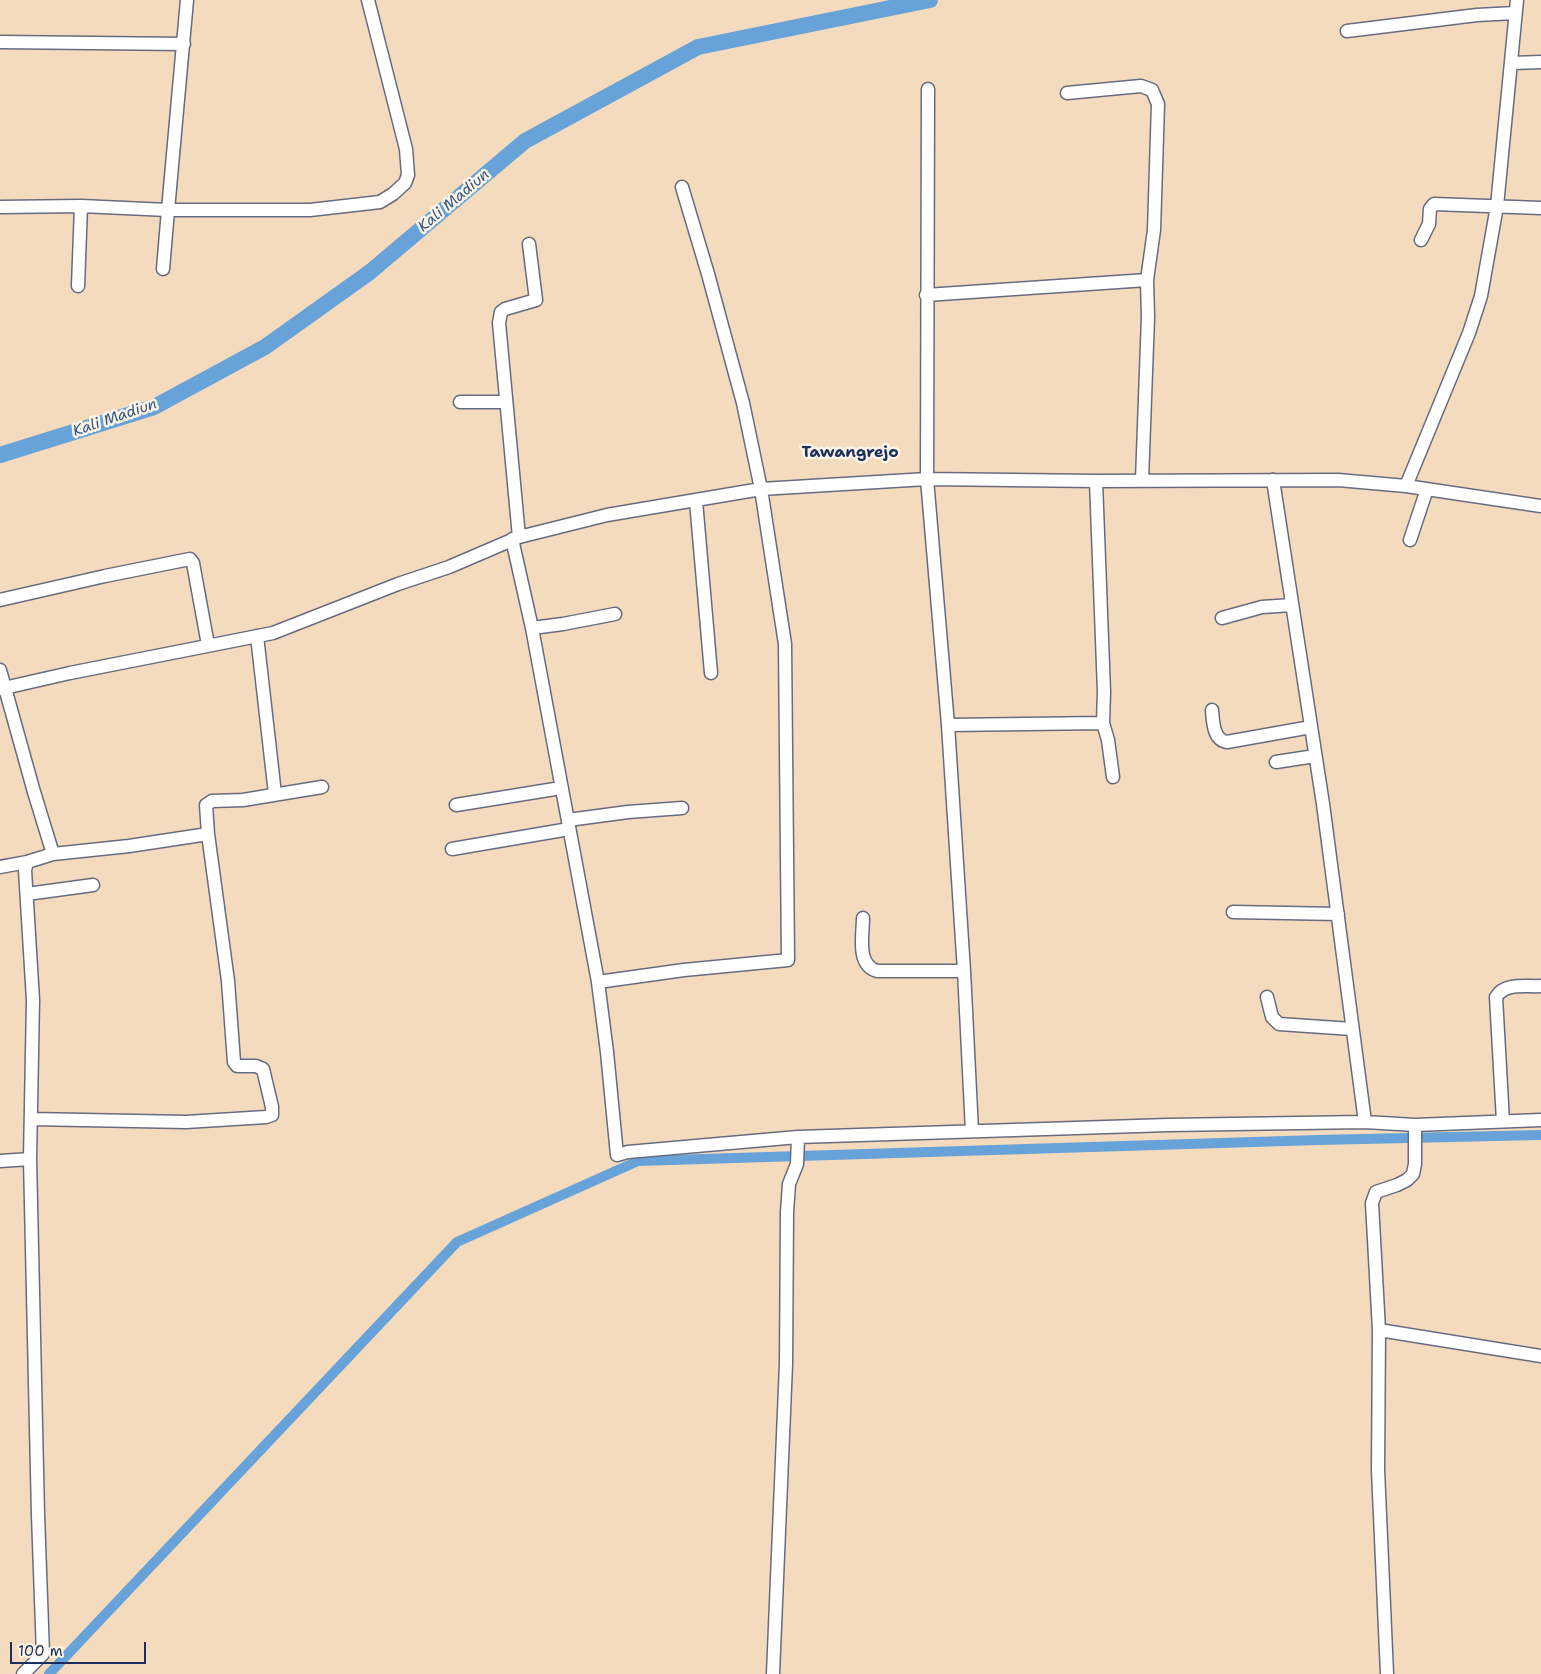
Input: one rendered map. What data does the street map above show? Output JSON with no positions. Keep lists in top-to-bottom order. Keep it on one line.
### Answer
{"districts":["Tawangrejo"],"water":["Kali Madiun"],"scale_bar":"100 m"}
